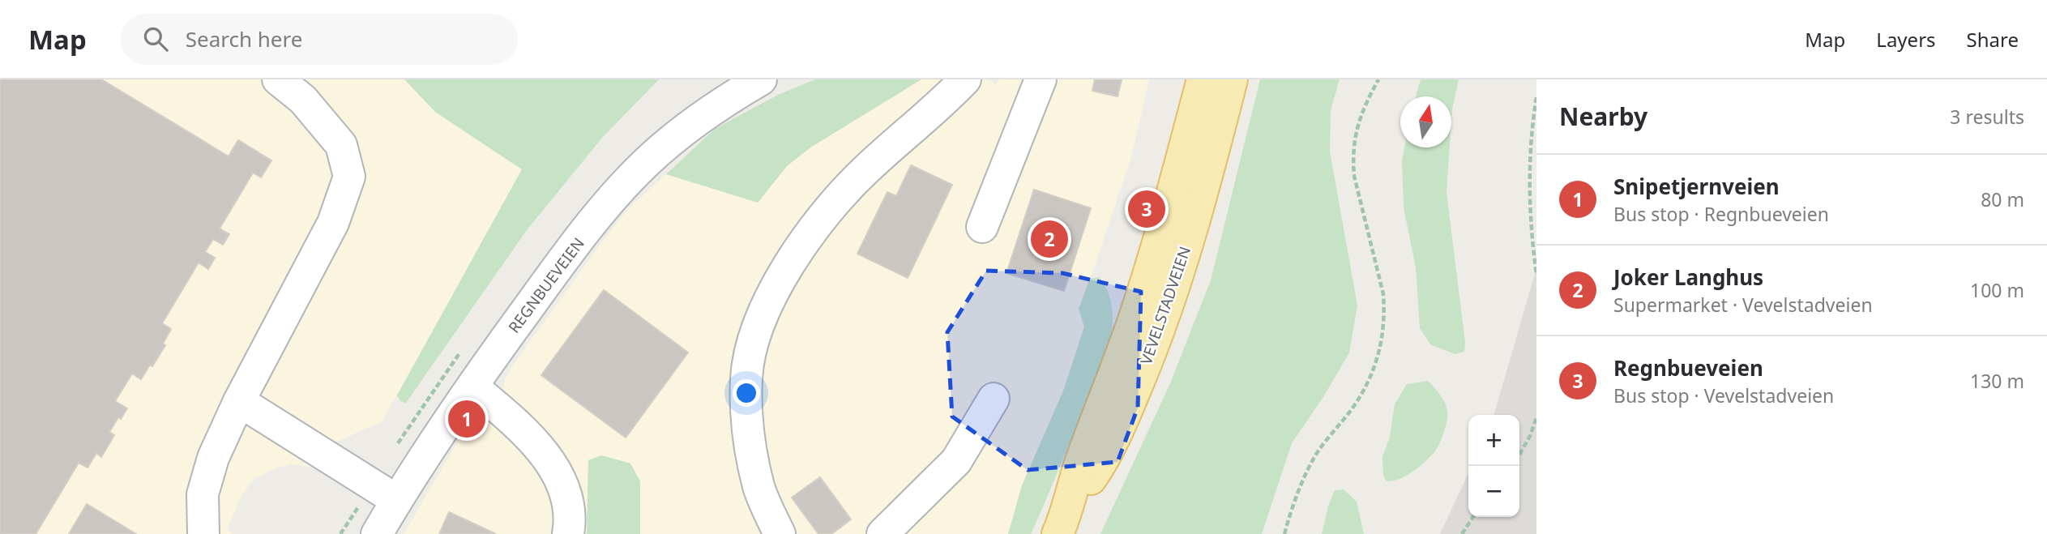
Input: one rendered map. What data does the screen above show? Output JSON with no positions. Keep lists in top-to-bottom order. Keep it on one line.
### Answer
{"streets":{"main road":["VEVELSTADVEIEN"],"street":["REGNBUEVEIEN"]},"north":"top","page":{"header":"Map","search":"Search here","nav":["Map","Layers","Share"],"heading":["Nearby","3 results"],"list":[{"mark":"1","name":"Snipetjernveien","note":"Bus stop · Regnbueveien","value":"80 m"},{"mark":"2","name":"Joker Langhus","note":"Supermarket · Vevelstadveien","value":"100 m"},{"mark":"3","name":"Regnbueveien","note":"Bus stop · Vevelstadveien","value":"130 m"}],"pins":["3","2","1"],"map_buttons":["+","−"]}}
